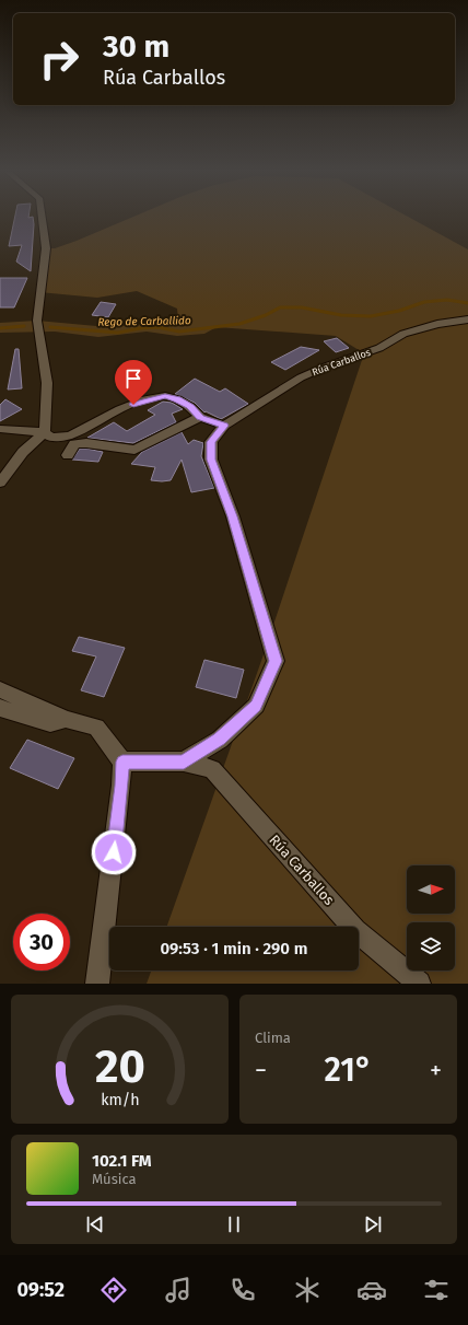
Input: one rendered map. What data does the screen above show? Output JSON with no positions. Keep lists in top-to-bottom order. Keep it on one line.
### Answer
{"streets":{"street":["Rúa Carballos"]},"water":["Rego de Carballido"],"north":"right","page":{"turn":["30 m","Rúa Carballos"],"limit":"30","trip":"09:53 · 1 min · 290 m","tile":"Clima","heat":["−","21°","+"],"song":["102.1 FM","Música"],"tabs":"09:52","gauge":["20","km/h"]}}
